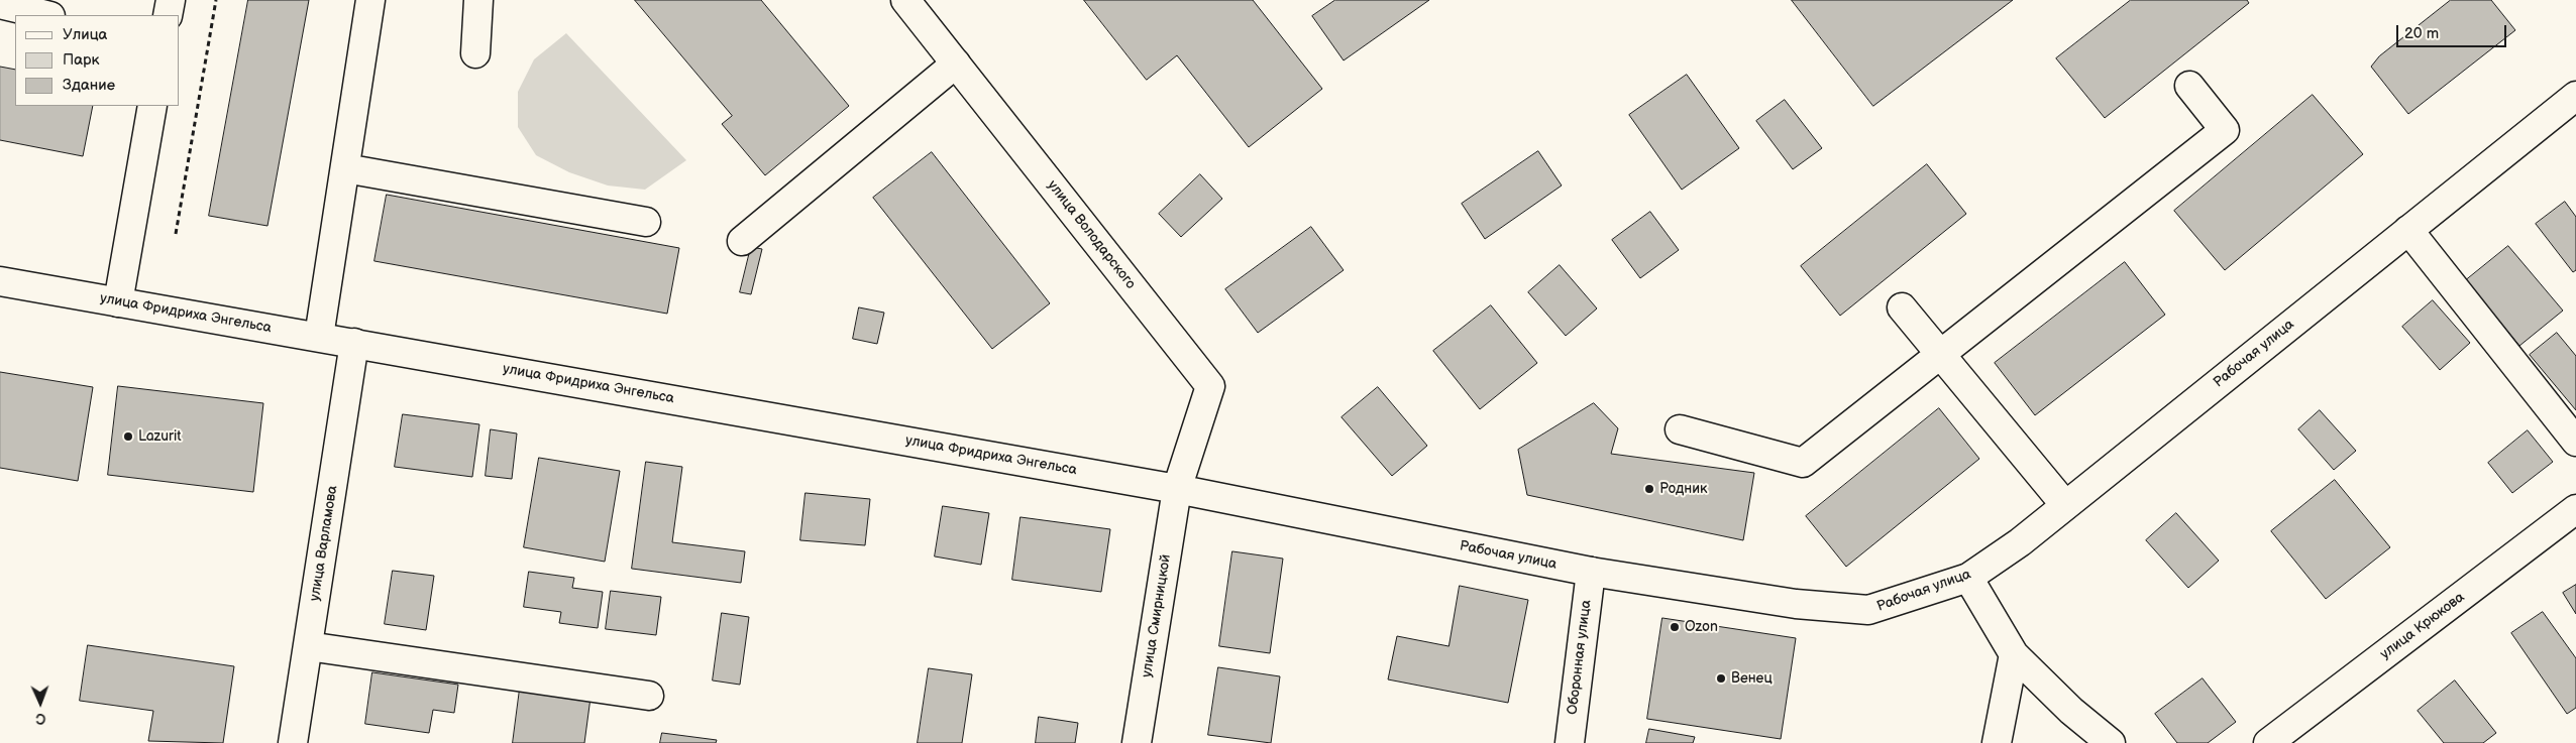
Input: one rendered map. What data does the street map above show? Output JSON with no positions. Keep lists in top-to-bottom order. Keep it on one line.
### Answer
{"streets":{"main road":["улица Володарского","улица Фридриха Энгельса","Рабочая улица","улица Варламова","улица Смирницкой","улица Крюкова","Оборонная улица"]},"crossings":[["улица Володарского","улица Фридриха Энгельса"],["улица Володарского","Рабочая улица"],["улица Володарского","улица Смирницкой"],["улица Фридриха Энгельса","Рабочая улица"],["улица Фридриха Энгельса","улица Варламова"],["улица Фридриха Энгельса","улица Смирницкой"],["Рабочая улица","улица Смирницкой"],["Рабочая улица","Оборонная улица"]],"places":["Lazurit","Родник","Ozon","Венец"],"legend":["Улица","Парк","Здание"],"scale_bar":"20 m","north":"bottom"}
